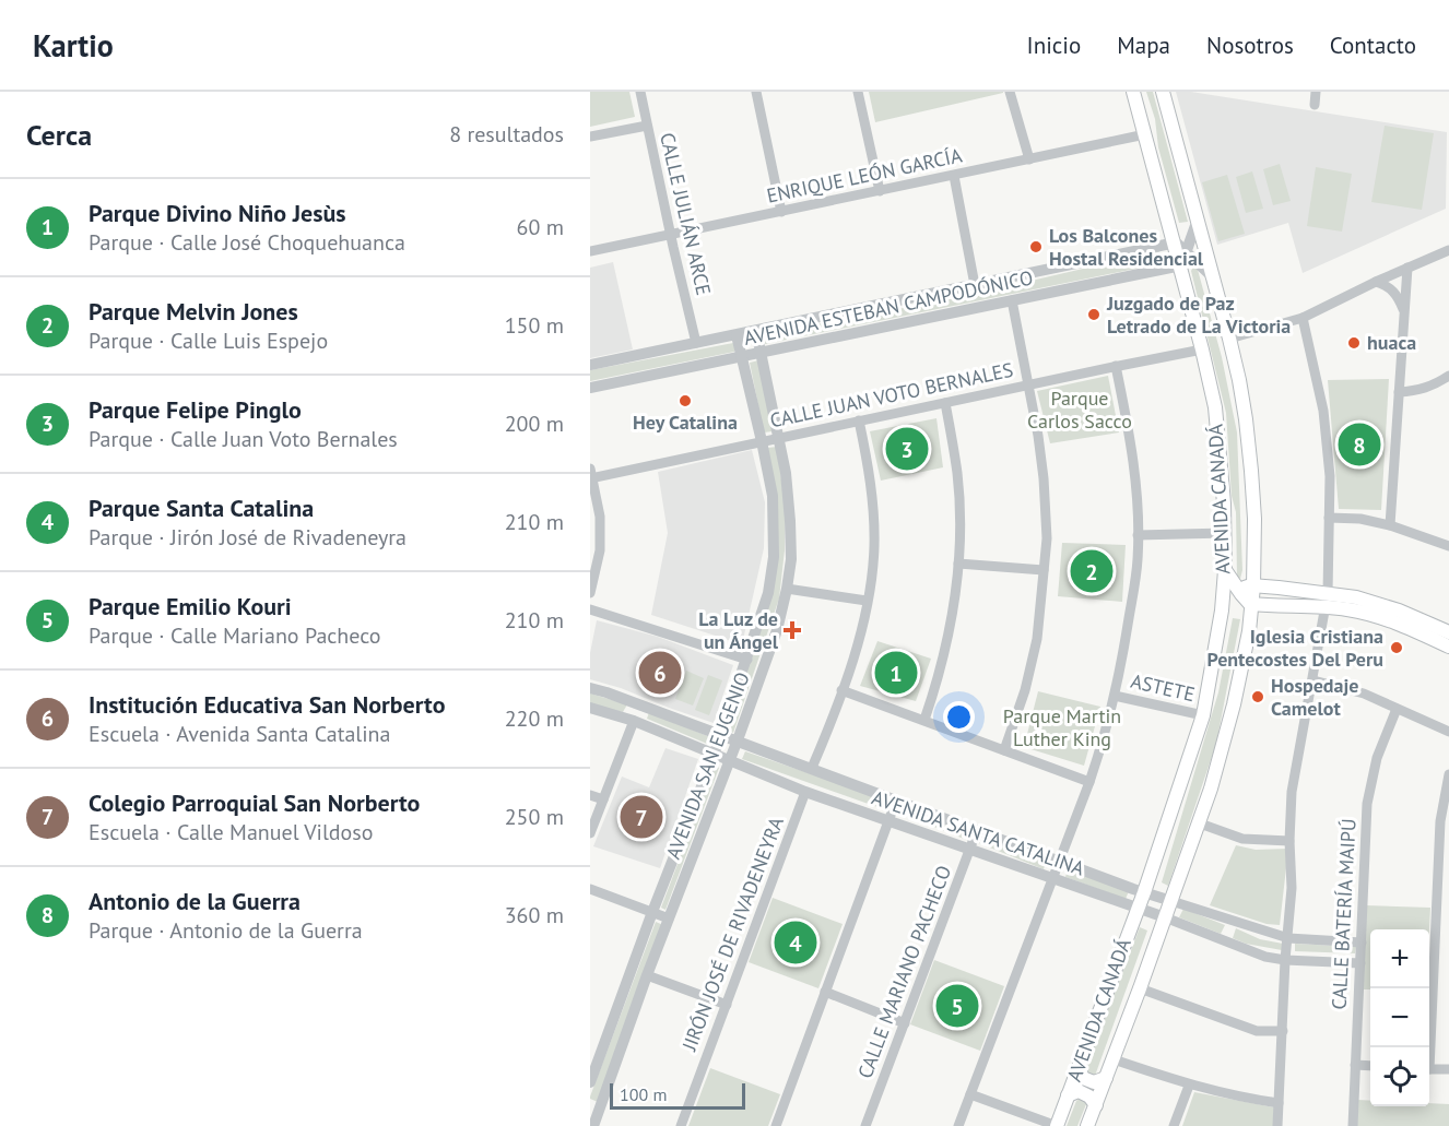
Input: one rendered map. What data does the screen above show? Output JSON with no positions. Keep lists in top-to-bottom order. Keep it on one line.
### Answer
{"streets":{"main road":["AVENIDA CANADÁ"],"street":["ENRIQUE LEÓN GARCÍA","CALLE JULIÁN ARCE","AVENIDA ESTEBAN CAMPODÓNICO","CALLE JUAN VOTO BERNALES","ASTETE","AVENIDA SAN EUGENIO","AVENIDA SANTA CATALINA","CALLE BATERÍA MAIPÚ","JIRÓN JOSÉ DE RIVADENEYRA","CALLE MARIANO PACHECO"]},"crossings":[["ENRIQUE LEÓN GARCÍA","CALLE JULIÁN ARCE"],["ENRIQUE LEÓN GARCÍA","AVENIDA CANADÁ"],["CALLE JULIÁN ARCE","AVENIDA ESTEBAN CAMPODÓNICO"],["AVENIDA ESTEBAN CAMPODÓNICO","AVENIDA CANADÁ"],["AVENIDA ESTEBAN CAMPODÓNICO","AVENIDA SAN EUGENIO"],["CALLE JUAN VOTO BERNALES","AVENIDA CANADÁ"],["CALLE JUAN VOTO BERNALES","AVENIDA SAN EUGENIO"],["AVENIDA CANADÁ","ASTETE"],["AVENIDA CANADÁ","AVENIDA SANTA CATALINA"],["AVENIDA SAN EUGENIO","AVENIDA SANTA CATALINA"],["AVENIDA SANTA CATALINA","CALLE BATERÍA MAIPÚ"],["AVENIDA SANTA CATALINA","JIRÓN JOSÉ DE RIVADENEYRA"],["AVENIDA SANTA CATALINA","CALLE MARIANO PACHECO"]],"parks":["Parque Carlos Sacco","Parque Martin Luther King"],"places":{"other":["Los Balcones Hostal Residencial","Juzgado de Paz Letrado de La Victoria","huaca","Hey Catalina","Iglesia Cristiana Pentecostes Del Peru","Hospedaje Camelot"],"health":["La Luz de un Ángel"]},"scale_bar":"100 m","page":{"header":"Kartio","nav":["Inicio","Mapa","Nosotros","Contacto"],"heading":["Cerca","8 resultados"],"list":[{"mark":"1","name":"Parque Divino Niño Jesùs","note":"Parque · Calle José Choquehuanca","value":"60 m"},{"mark":"2","name":"Parque Melvin Jones","note":"Parque · Calle Luis Espejo","value":"150 m"},{"mark":"3","name":"Parque Felipe Pinglo","note":"Parque · Calle Juan Voto Bernales","value":"200 m"},{"mark":"4","name":"Parque Santa Catalina","note":"Parque · Jirón José de Rivadeneyra","value":"210 m"},{"mark":"5","name":"Parque Emilio Kouri","note":"Parque · Calle Mariano Pacheco","value":"210 m"},{"mark":"6","name":"Institución Educativa San Norberto","note":"Escuela · Avenida Santa Catalina","value":"220 m"},{"mark":"7","name":"Colegio Parroquial San Norberto","note":"Escuela · Calle Manuel Vildoso","value":"250 m"},{"mark":"8","name":"Antonio de la Guerra","note":"Parque · Antonio de la Guerra","value":"360 m"}],"pins":["8","3","2","1","6","7","4","5"],"map_buttons":["+","−"],"scale":"100 m"}}
